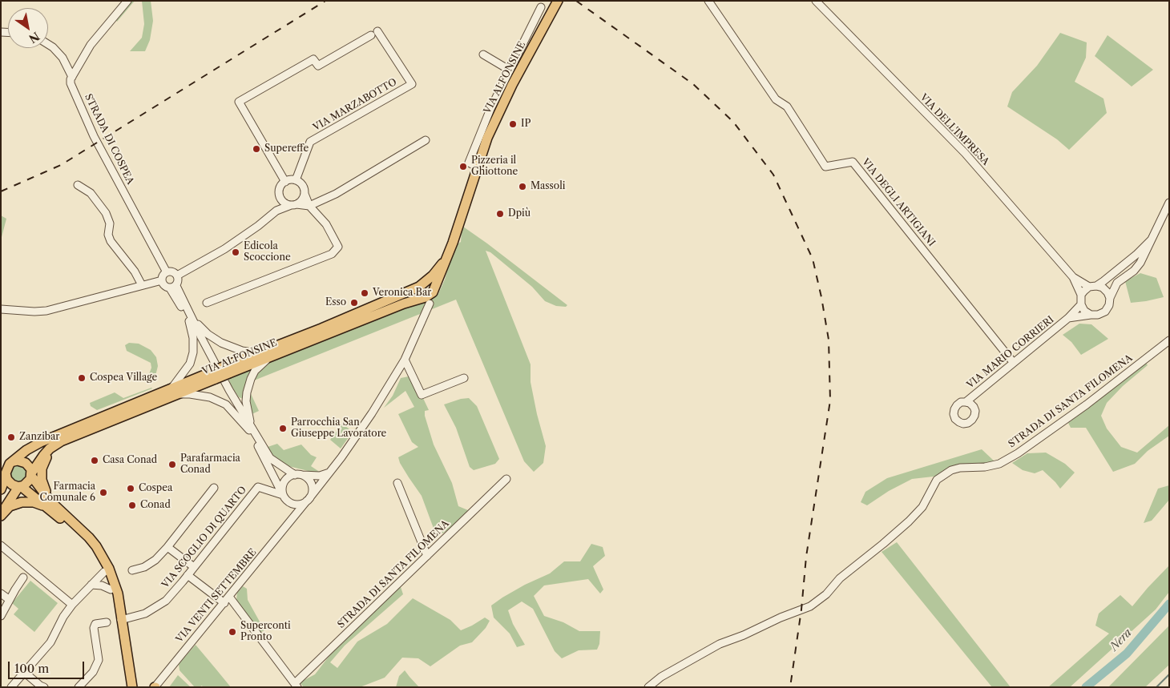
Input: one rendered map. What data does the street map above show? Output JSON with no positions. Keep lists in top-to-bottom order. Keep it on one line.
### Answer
{"streets":{"main road":["VIA ALFONSINE"],"street":["VIA MARZABOTTO","VIA DELL'IMPRESA","STRADA DI COSPEA","VIA DEGLI ARTIGIANI","VIA MARIO CORRIERI","STRADA DI SANTA FILOMENA","VIA SCOGLIO DI QUARTO","VIA VENTI SETTEMBRE"]},"crossings":[["VIA ALFONSINE","VIA VENTI SETTEMBRE"],["VIA DELL'IMPRESA","VIA MARIO CORRIERI"],["VIA DEGLI ARTIGIANI","VIA MARIO CORRIERI"],["STRADA DI SANTA FILOMENA","VIA VENTI SETTEMBRE"],["VIA SCOGLIO DI QUARTO","VIA VENTI SETTEMBRE"]],"water":["Nera"],"places":["IP","Supereffe","Pizzeria il Ghiottone","Massoli","Dpiù","Edicola Scoccione","Veronica Bar","Esso","Cospea Village","Parrocchia San Giuseppe Lavoratore","Zanzibar","Casa Conad","Parafarmacia Conad","Cospea","Farmacia Comunale 6","Conad","Superconti Pronto"],"scale_bar":"100 m","north":"bottom right"}
